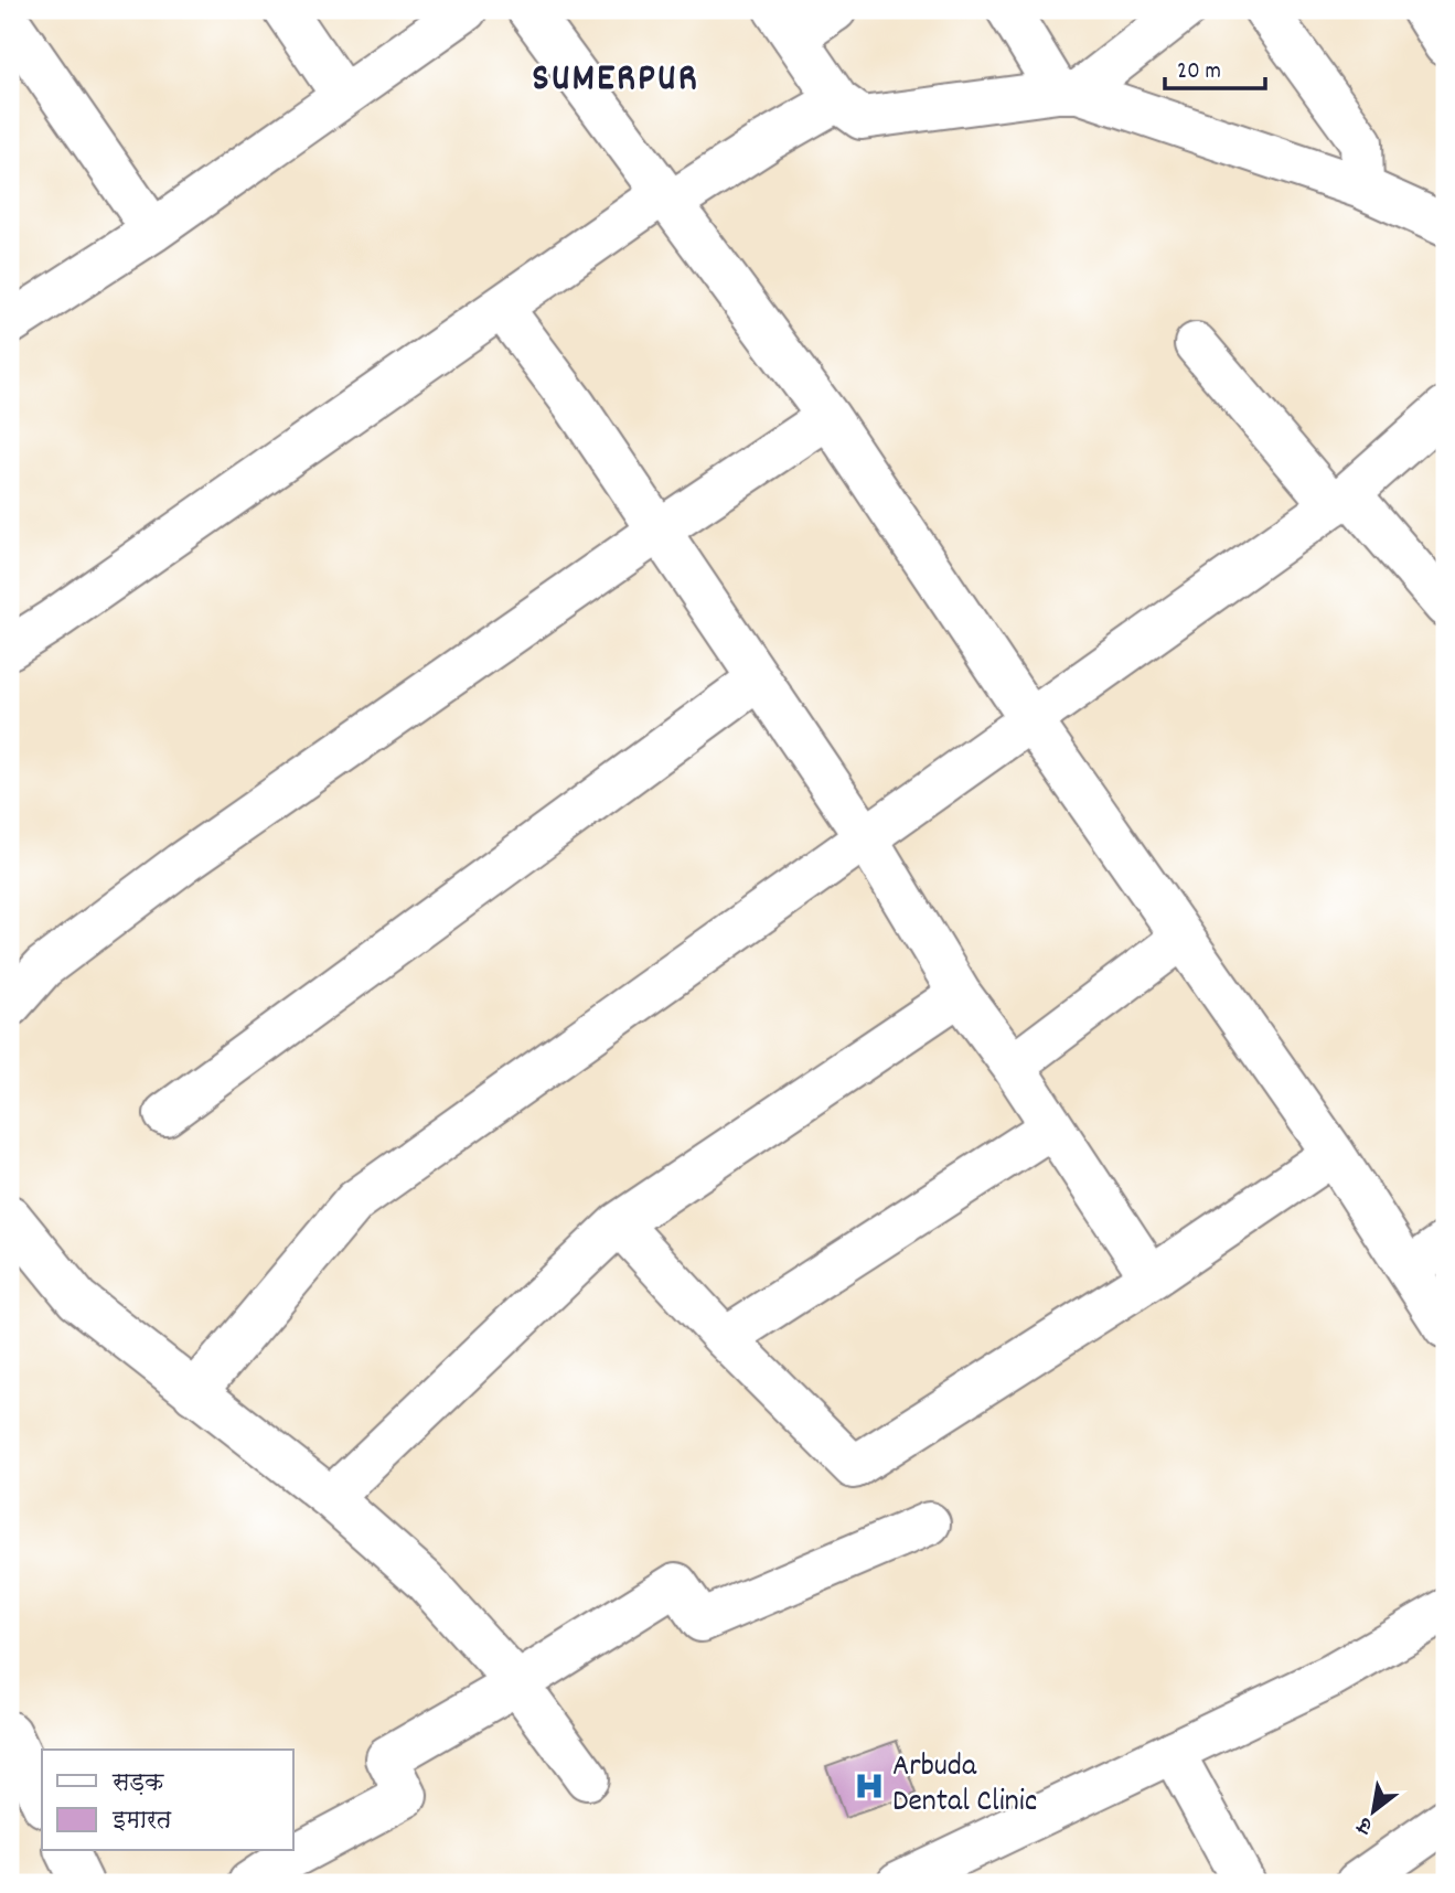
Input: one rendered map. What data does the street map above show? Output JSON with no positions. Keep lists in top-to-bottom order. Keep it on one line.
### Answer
{"districts":["SUMERPUR"],"places":{"hospital":["Arbuda Dental Clinic"]},"legend":["सड़क","इमारत"],"scale_bar":"20 m","north":"bottom left"}
